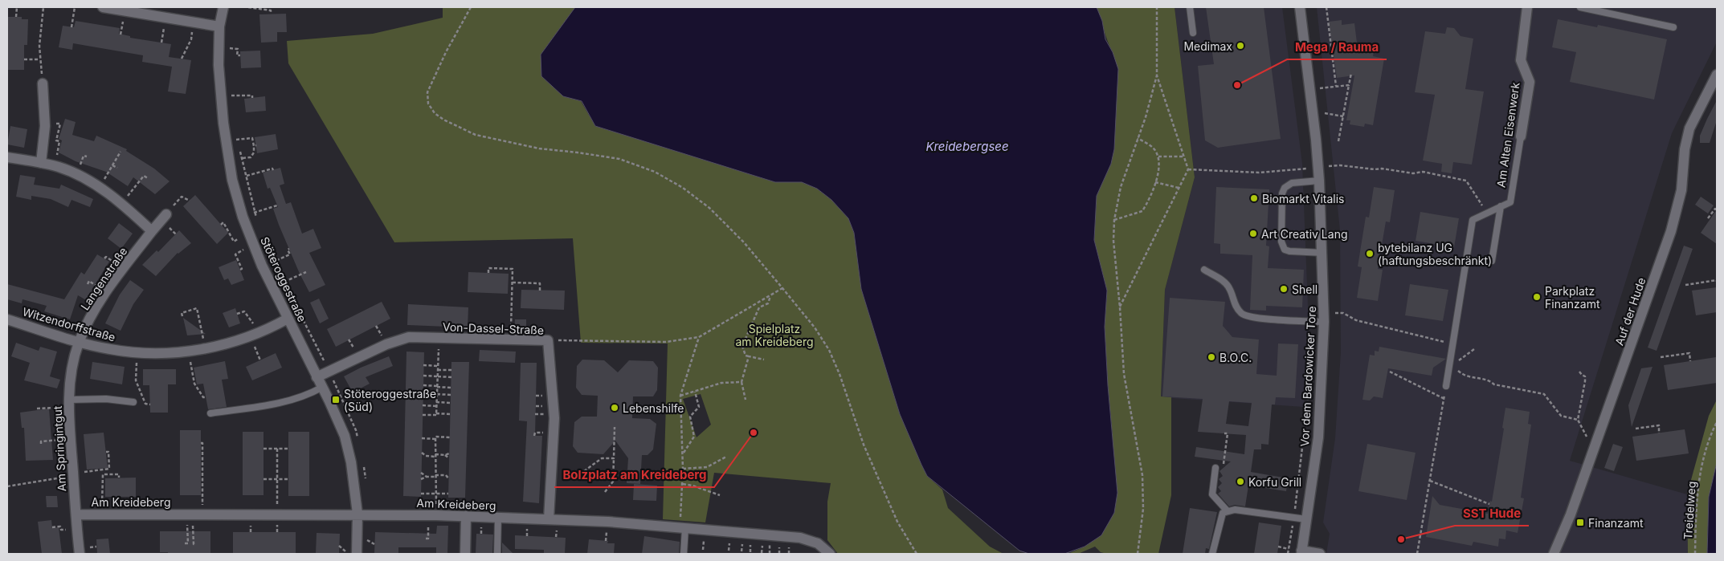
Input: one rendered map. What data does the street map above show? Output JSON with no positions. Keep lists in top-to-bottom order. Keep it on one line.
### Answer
{"streets":{"street":["Am Alten Eisenwerk","Langenstraße","Stöteroggestraße","Auf der Hude","Witzendorffstraße","Von-Dassel-Straße","Vor dem Bardowicker Tore","Am Springintgut","Am Kreideberg"],"path":["Treidelweg"]},"crossings":[["Langenstraße","Witzendorffstraße"],["Langenstraße","Am Springintgut"],["Stöteroggestraße","Witzendorffstraße"],["Stöteroggestraße","Von-Dassel-Straße"],["Stöteroggestraße","Am Kreideberg"],["Witzendorffstraße","Am Springintgut"],["Von-Dassel-Straße","Am Kreideberg"],["Am Springintgut","Am Kreideberg"]],"water":["Kreidebergsee"],"parks":["Spielplatz am Kreideberg"],"places":{"other":["Medimax","Mega / Rauma","Biomarkt Vitalis","Art Creativ Lang","bytebilanz UG (haftungsbeschränkt)","Shell","Parkplatz Finanzamt","B.O.C.","Lebenshilfe","Bolzplatz am Kreideberg","Korfu Grill","SST Hude"],"transit":["Stöteroggestraße (Süd)","Finanzamt"]}}
